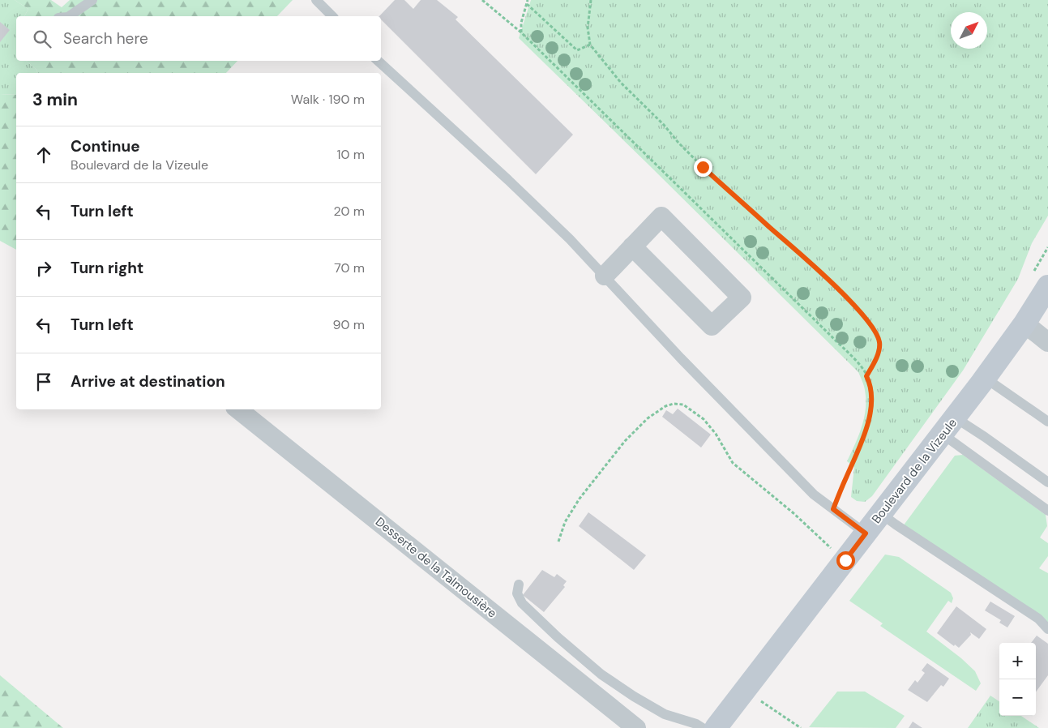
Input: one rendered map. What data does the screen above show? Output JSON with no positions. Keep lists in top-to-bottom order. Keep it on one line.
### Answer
{"streets":{"main road":["Boulevard de la Vizeule"],"street":["Desserte de la Talmousière"]},"north":"top right","page":{"search":"Search here","heading":["3 min","Walk · 190 m"],"list":[["Continue","Boulevard de la Vizeule","10 m"],["Turn left","20 m"],["Turn right","70 m"],["Turn left","90 m"],"Arrive at destination"],"map_buttons":["+","−"]}}
